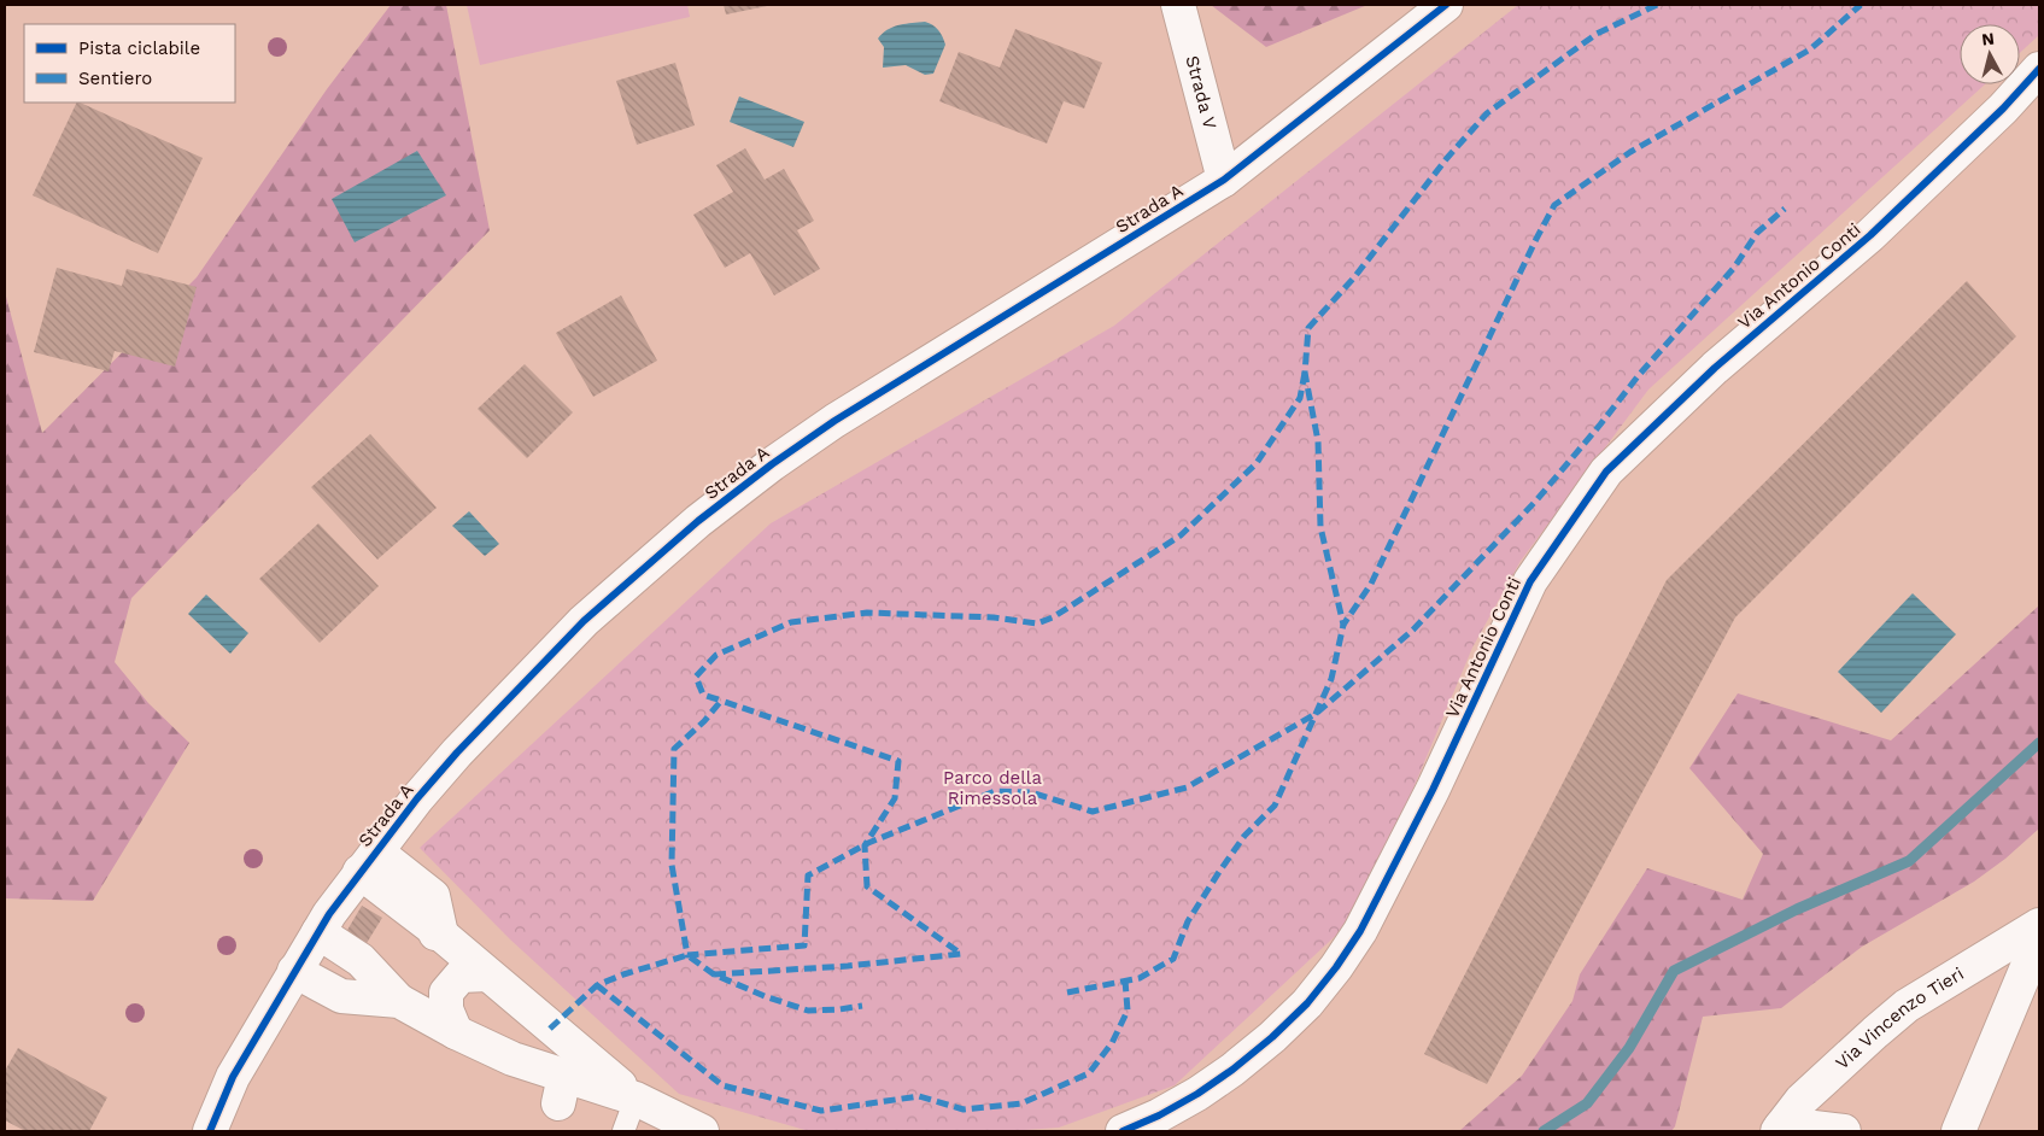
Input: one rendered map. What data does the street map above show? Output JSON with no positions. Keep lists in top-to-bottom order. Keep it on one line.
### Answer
{"streets":{"street":["Strada V","Strada A","Via Antonio Conti","Via Vincenzo Tieri"]},"crossings":[["Strada V","Strada A"]],"parks":["Parco della Rimessola"],"legend":["Pista ciclabile","Sentiero"],"north":"top"}
